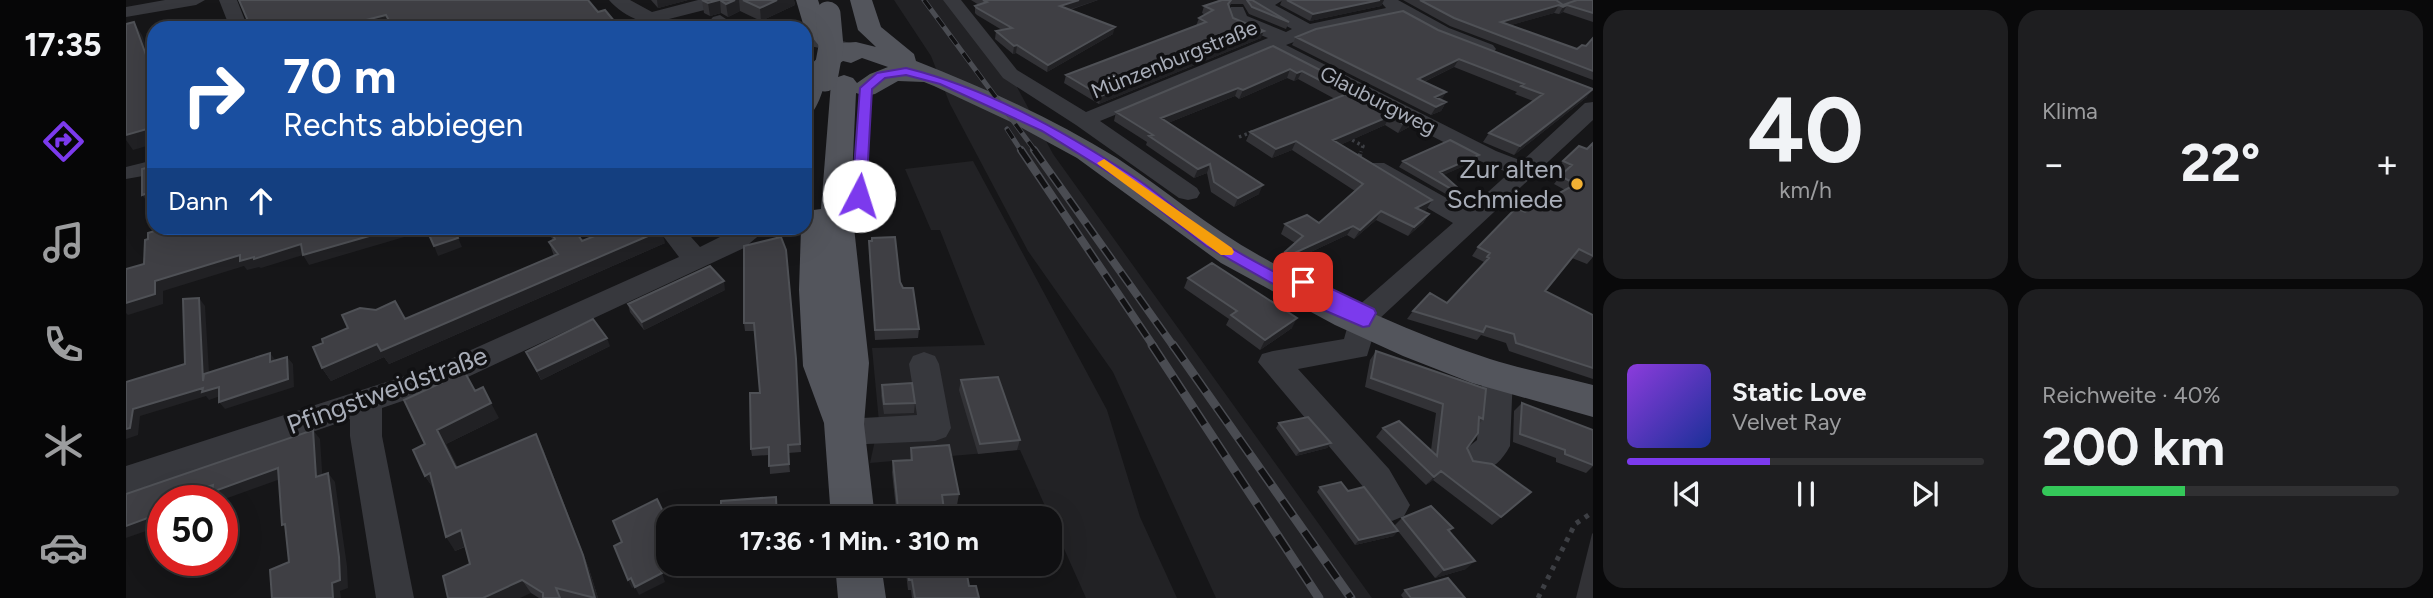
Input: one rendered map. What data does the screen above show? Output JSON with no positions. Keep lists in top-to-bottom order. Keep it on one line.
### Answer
{"streets":{"street":["Münzenburgstraße","Glauburgweg","Pfingstweidstraße"]},"crossings":[["Münzenburgstraße","Glauburgweg"]],"places":["Zur alten Schmiede"],"page":{"tabs":"17:35","tile":[["40","km/h"],"Klima",["Reichweite · 40%","200 km"]],"turn":["70 m","Rechts abbiegen"],"heat":["−","22°","+"],"then":"Dann","song":["Static Love","Velvet Ray"],"limit":"50","trip":"17:36 · 1 Min. · 310 m"}}
